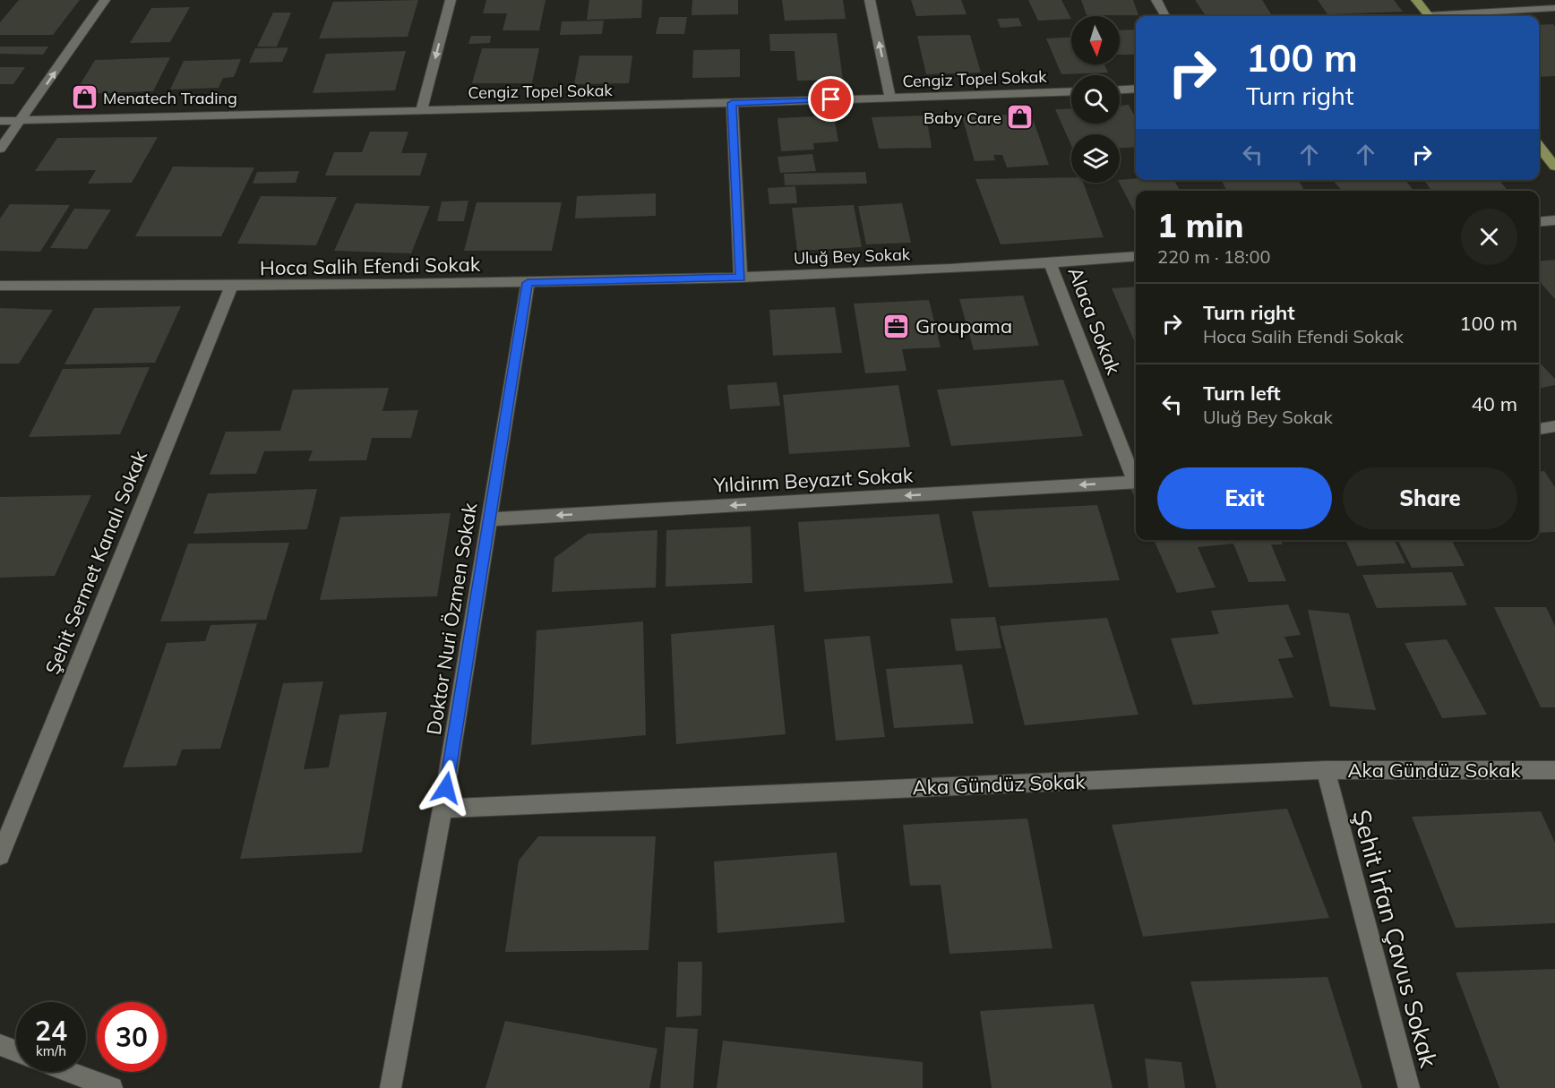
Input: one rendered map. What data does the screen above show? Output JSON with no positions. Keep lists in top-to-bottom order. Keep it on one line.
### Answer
{"streets":{"street":["Cengiz Topel Sokak","Uluğ Bey Sokak","Hoca Salih Efendi Sokak","Alaca Sokak","Yıldirım Beyazıt Sokak","Şehit Sermet Kanalı Sokak","Doktor Nuri Özmen Sokak","Aka Gündüz Sokak","Şehit İrfan Çavus Sokak"]},"crossings":[["Uluğ Bey Sokak","Hoca Salih Efendi Sokak"],["Uluğ Bey Sokak","Alaca Sokak"],["Hoca Salih Efendi Sokak","Şehit Sermet Kanalı Sokak"],["Hoca Salih Efendi Sokak","Doktor Nuri Özmen Sokak"],["Yıldirım Beyazıt Sokak","Doktor Nuri Özmen Sokak"],["Doktor Nuri Özmen Sokak","Aka Gündüz Sokak"],["Aka Gündüz Sokak","Şehit İrfan Çavus Sokak"]],"one_way":["Yıldirım Beyazıt Sokak"],"places":{"shop":["Menatech Trading","Baby Care"],"office":["Groupama"]},"north":"bottom","page":{"turn":["100 m","Turn right"],"heading":["1 min","220 m · 18:00"],"list":[{"name":"Turn right","note":"Hoca Salih Efendi Sokak","value":"100 m"},{"name":"Turn left","note":"Uluğ Bey Sokak","value":"40 m"}],"buttons":["Exit","Share"],"speed":"24 km/h","limit":"30"}}
